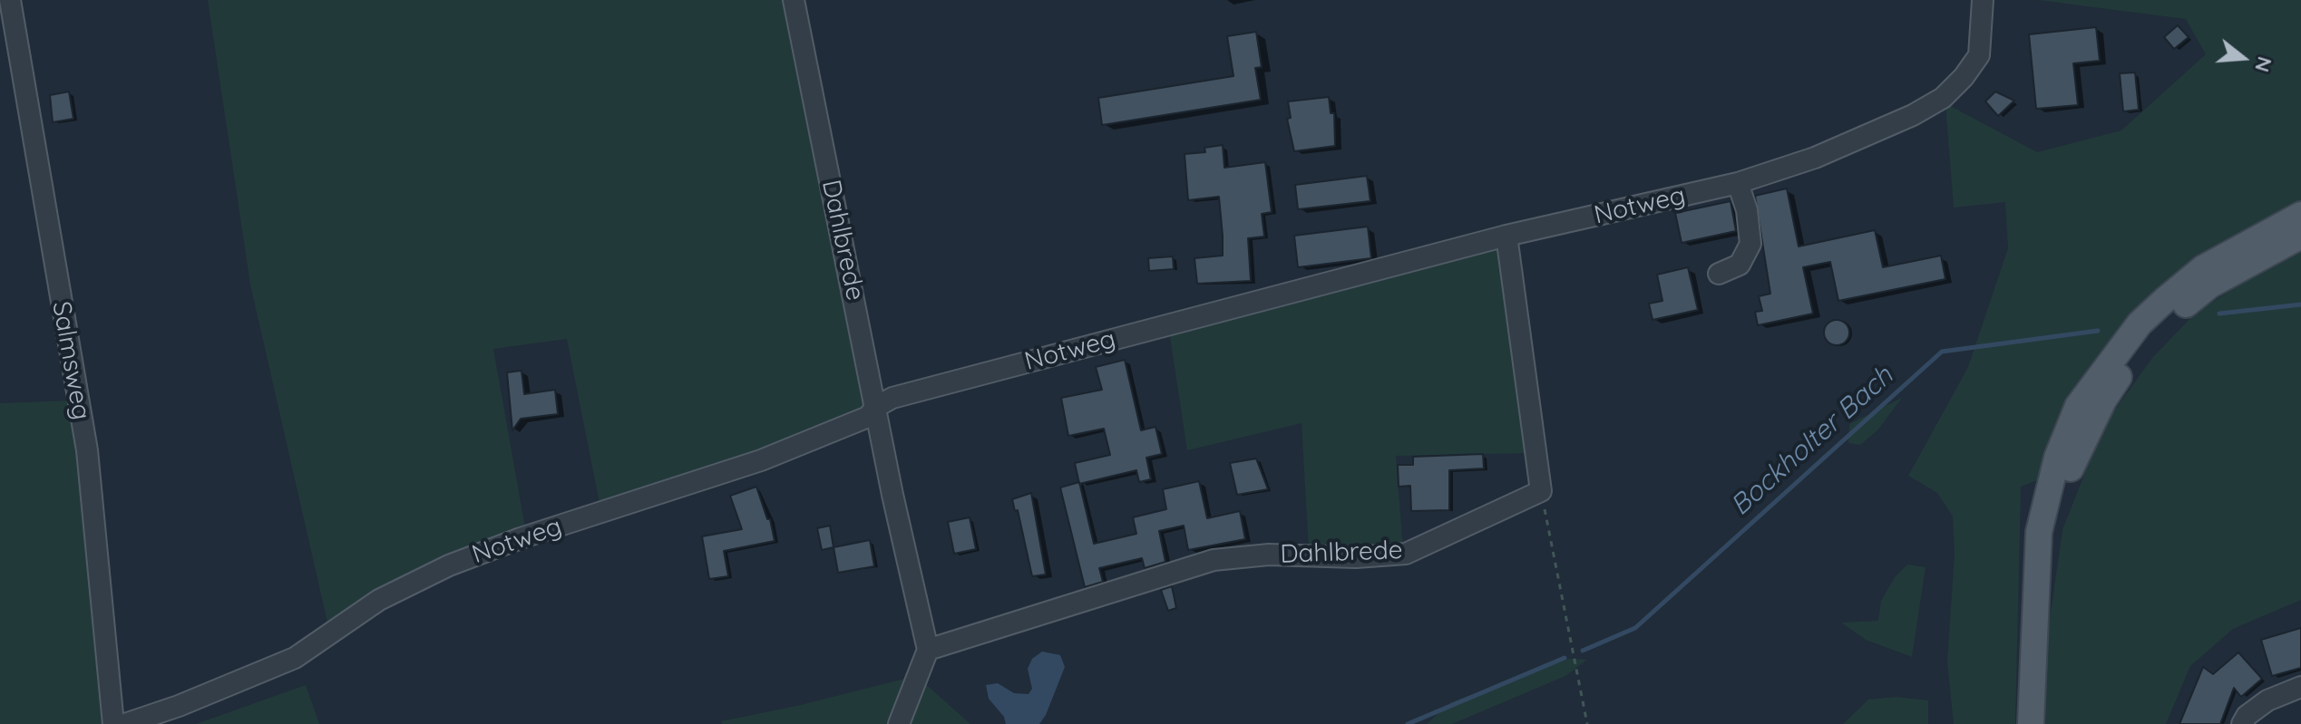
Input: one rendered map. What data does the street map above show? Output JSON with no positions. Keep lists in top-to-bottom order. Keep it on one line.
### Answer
{"streets":{"street":["Notweg","Dahlbrede","Salmsweg"]},"crossings":[["Notweg","Dahlbrede"]],"water":["Bockholter Bach"],"north":"right"}
